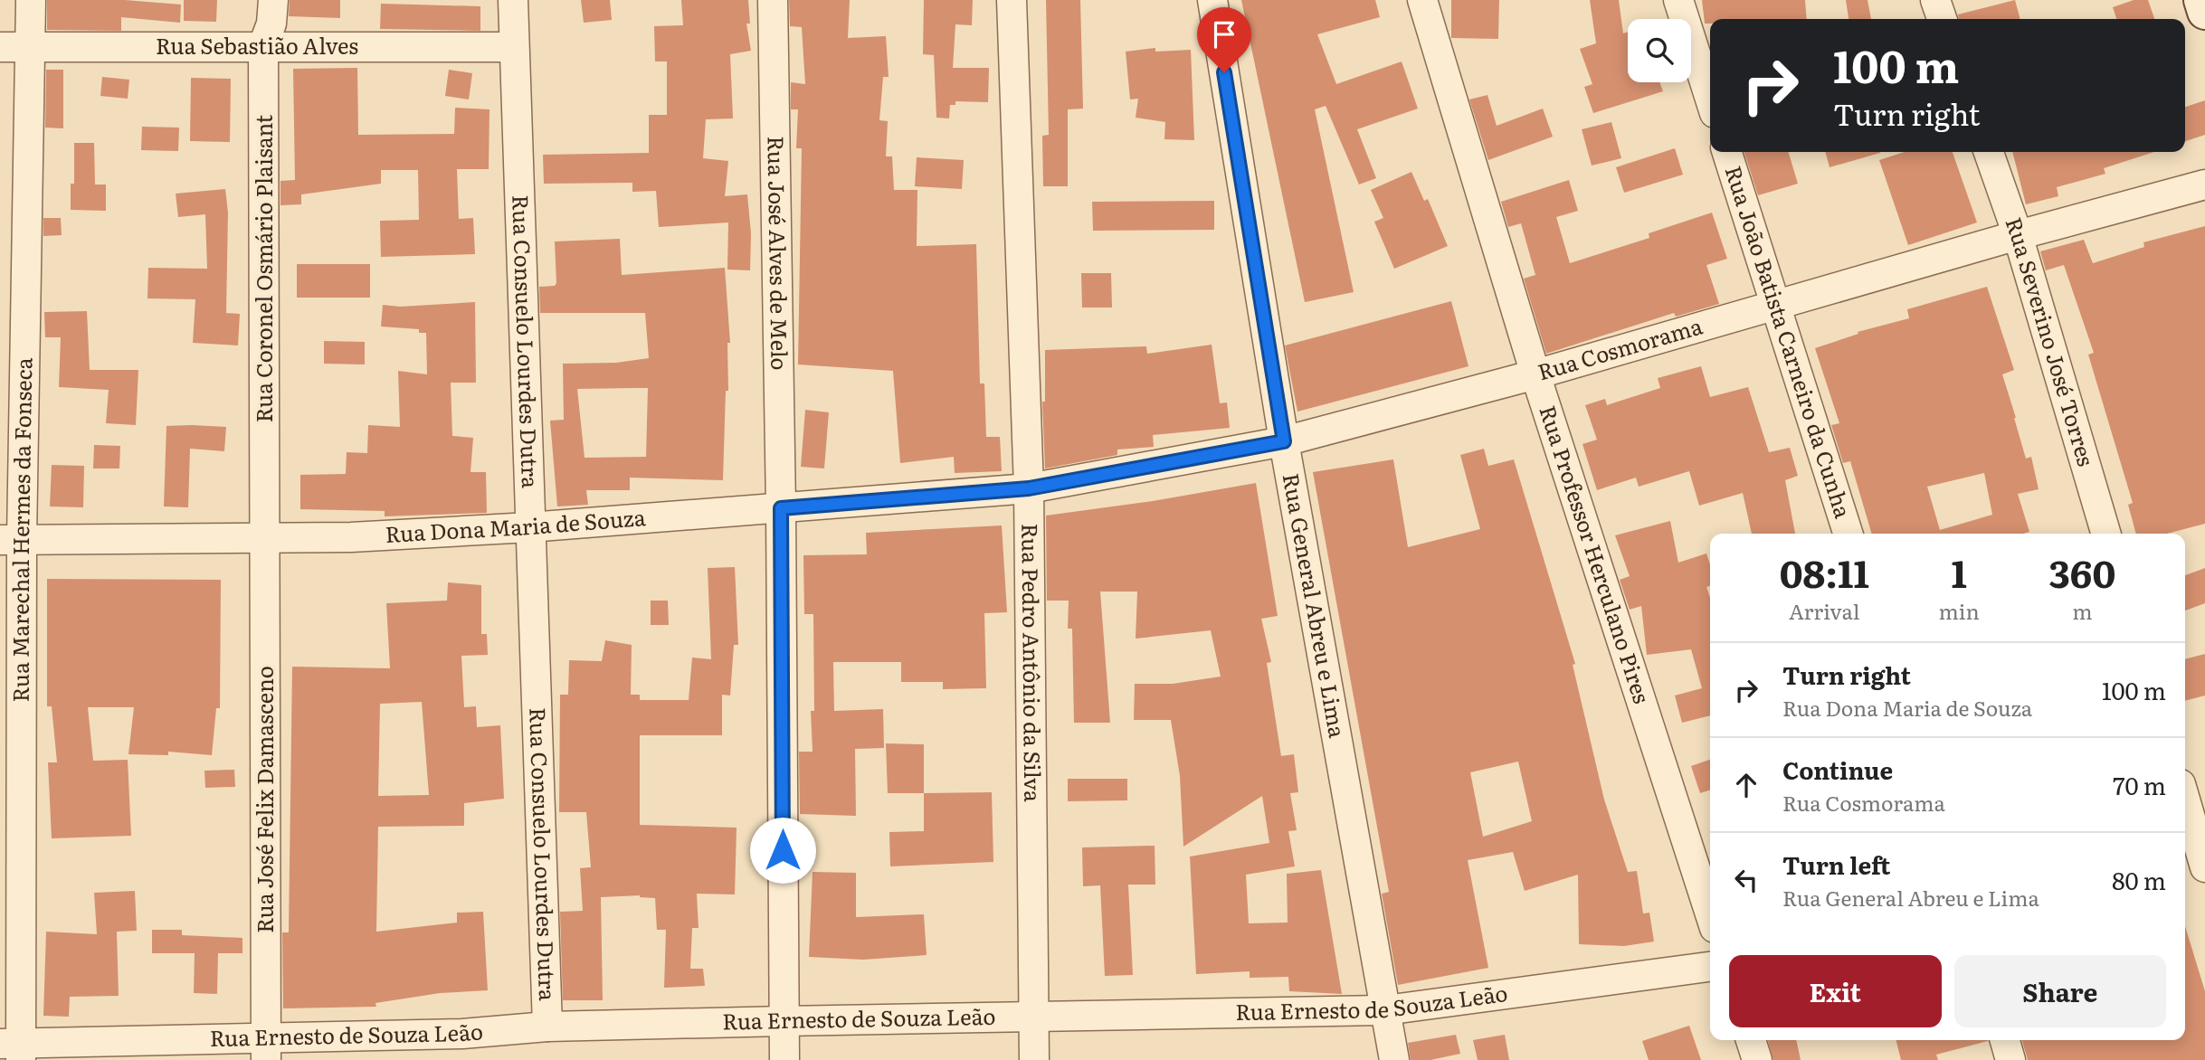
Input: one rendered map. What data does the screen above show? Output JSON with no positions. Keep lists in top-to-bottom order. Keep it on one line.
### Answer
{"streets":{"street":["Rua Sebastião Alves","Rua José Alves de Melo","Rua Coronel Osmário Plaisant","Rua Severino José Torres","Rua Consuelo Lourdes Dutra","Rua João Batista Carneiro da Cunha","Rua Cosmorama","Rua Dona Maria de Souza","Rua Marechal Hermes da Fonseca","Rua Professor Herculano Pires","Rua General Abreu e Lima","Rua Pedro Antônio da Silva","Rua José Felix Damasceno","Rua Ernesto de Souza Leão"]},"crossings":[["Rua Sebastião Alves","Rua Coronel Osmário Plaisant"],["Rua Sebastião Alves","Rua Consuelo Lourdes Dutra"],["Rua Sebastião Alves","Rua Marechal Hermes da Fonseca"],["Rua José Alves de Melo","Rua Dona Maria de Souza"],["Rua José Alves de Melo","Rua Ernesto de Souza Leão"],["Rua Coronel Osmário Plaisant","Rua Dona Maria de Souza"],["Rua Coronel Osmário Plaisant","Rua José Felix Damasceno"],["Rua Severino José Torres","Rua Cosmorama"],["Rua Consuelo Lourdes Dutra","Rua Dona Maria de Souza"],["Rua Consuelo Lourdes Dutra","Rua Ernesto de Souza Leão"],["Rua João Batista Carneiro da Cunha","Rua Cosmorama"],["Rua Cosmorama","Rua Dona Maria de Souza"],["Rua Cosmorama","Rua Professor Herculano Pires"],["Rua Cosmorama","Rua General Abreu e Lima"],["Rua Cosmorama","Rua Pedro Antônio da Silva"],["Rua Dona Maria de Souza","Rua Marechal Hermes da Fonseca"],["Rua Dona Maria de Souza","Rua Pedro Antônio da Silva"],["Rua Dona Maria de Souza","Rua José Felix Damasceno"],["Rua Marechal Hermes da Fonseca","Rua Ernesto de Souza Leão"],["Rua General Abreu e Lima","Rua Ernesto de Souza Leão"],["Rua Pedro Antônio da Silva","Rua Ernesto de Souza Leão"],["Rua José Felix Damasceno","Rua Ernesto de Souza Leão"]],"page":{"turn":["100 m","Turn right"],"eta":["08:11","Arrival","1","min","360","m"],"list":[{"name":"Turn right","note":"Rua Dona Maria de Souza","value":"100 m"},{"name":"Continue","note":"Rua Cosmorama","value":"70 m"},{"name":"Turn left","note":"Rua General Abreu e Lima","value":"80 m"}],"buttons":["Exit","Share"]}}
